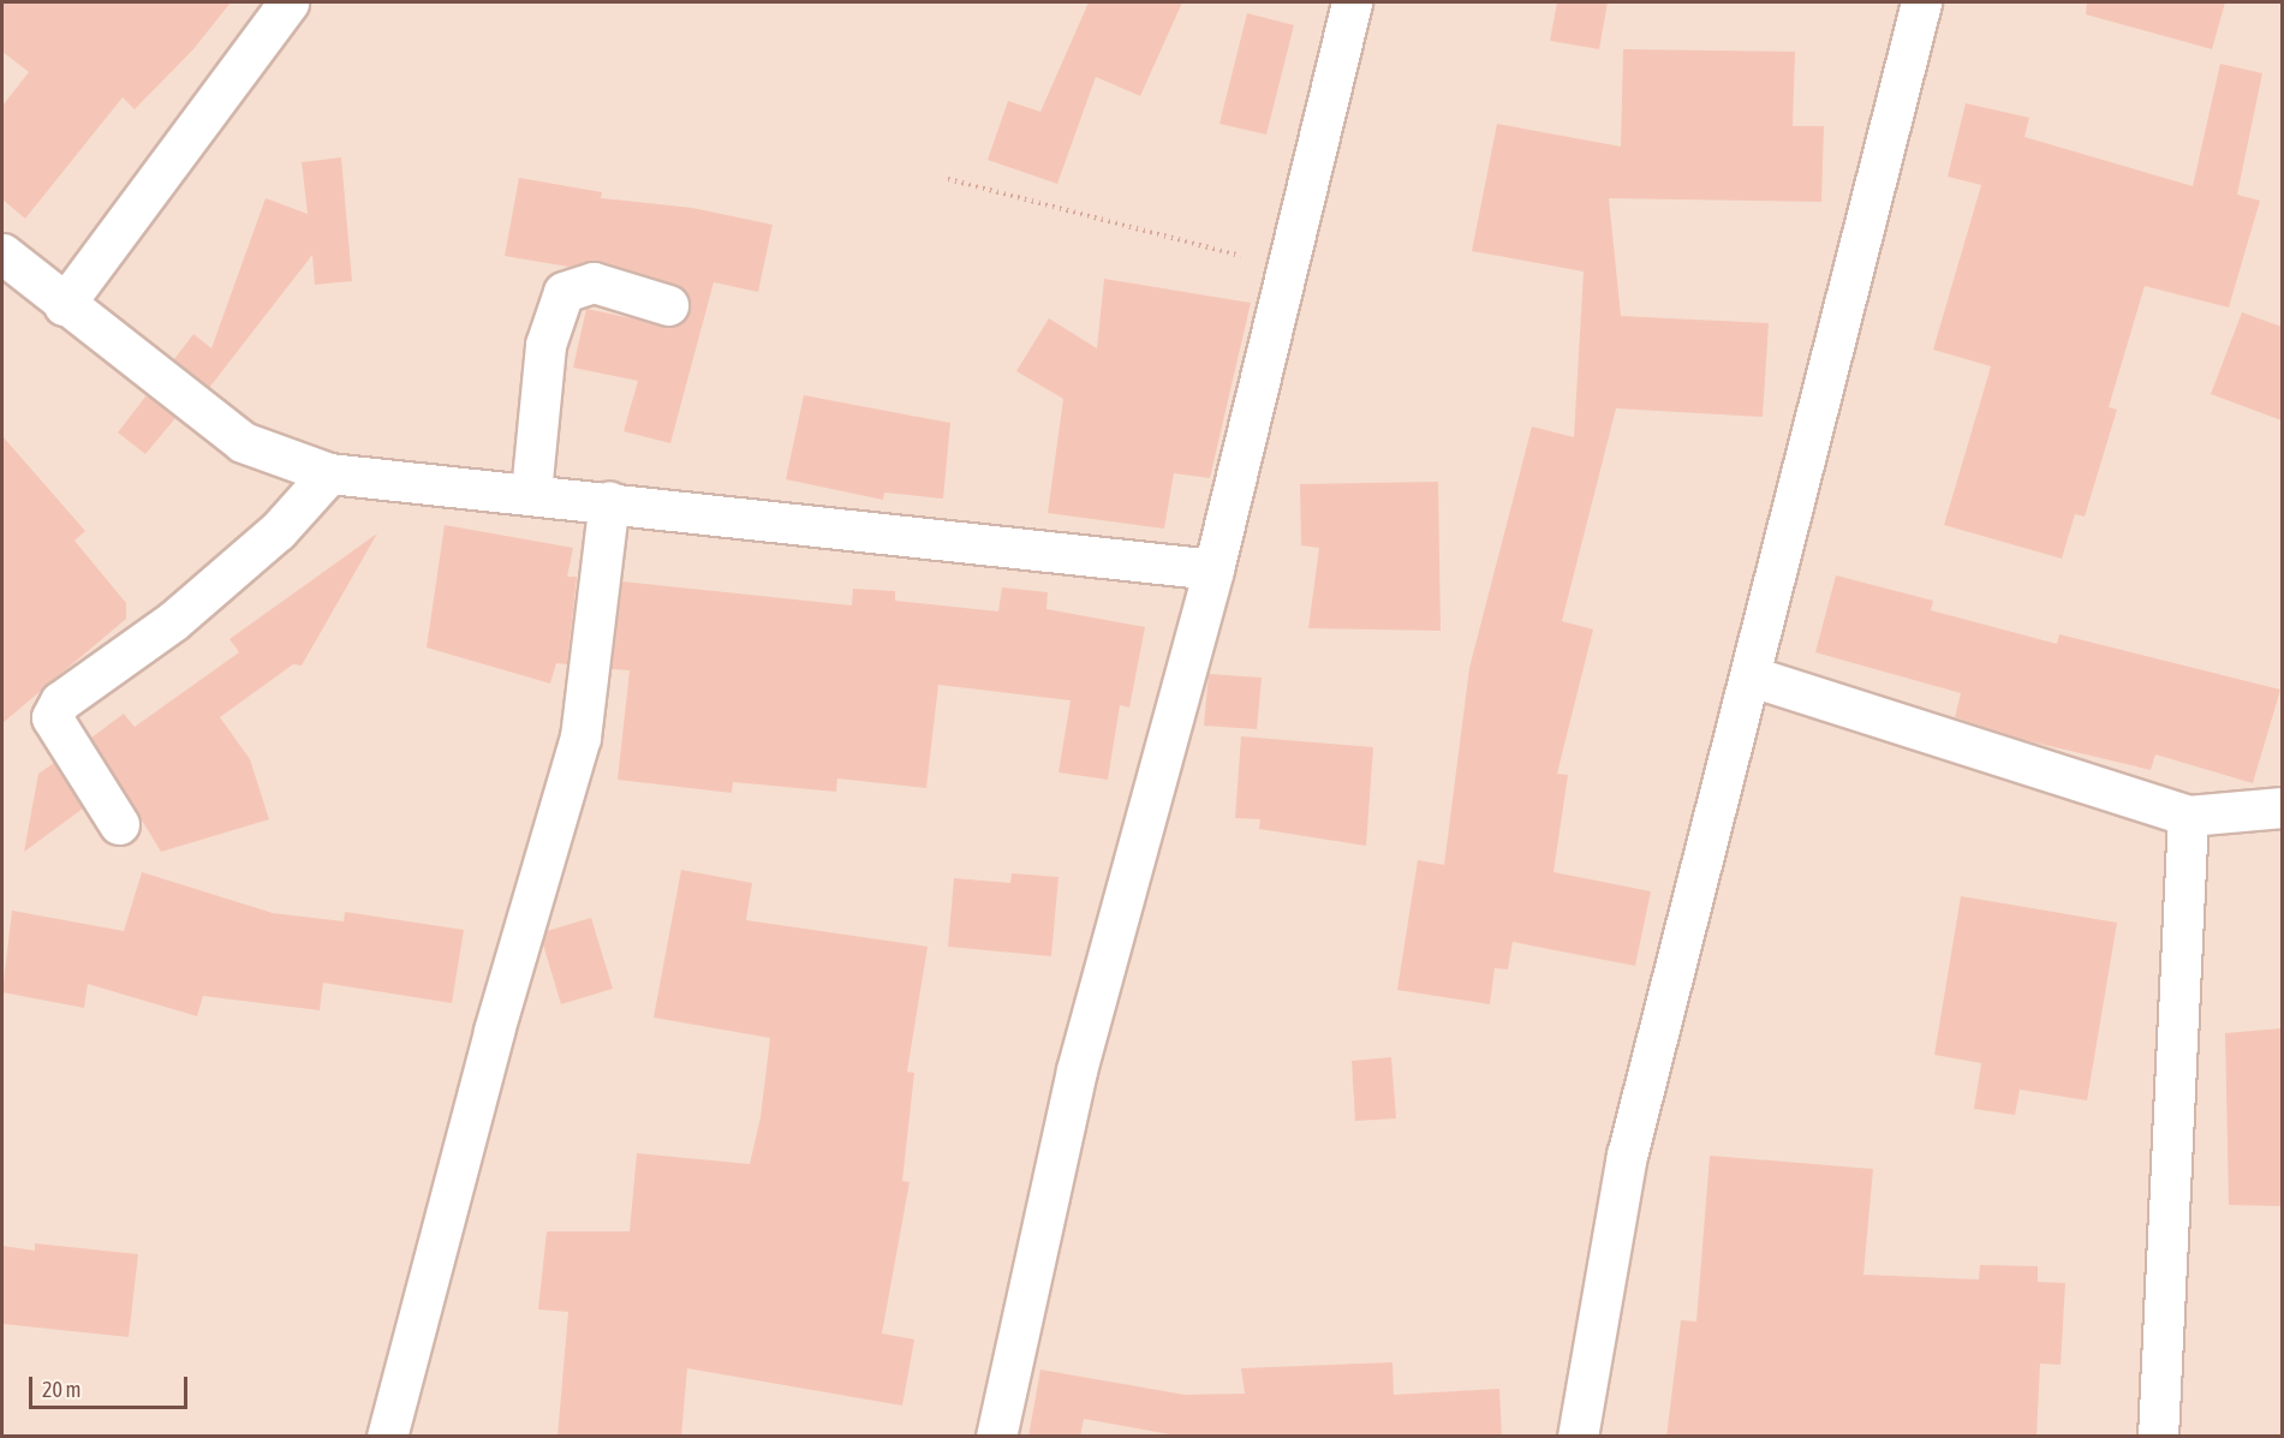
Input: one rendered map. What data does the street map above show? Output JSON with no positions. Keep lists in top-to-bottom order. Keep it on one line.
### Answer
{"scale_bar":"20 m"}
